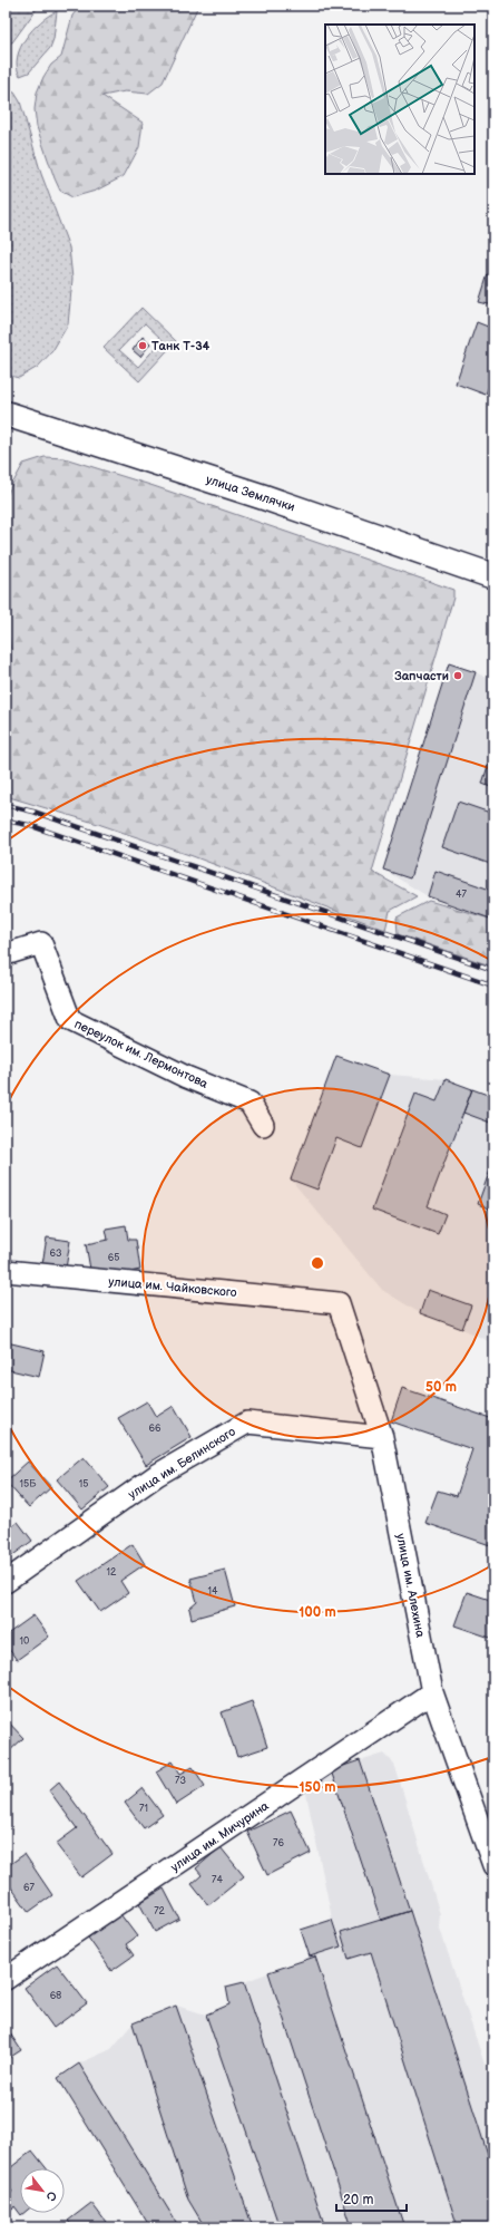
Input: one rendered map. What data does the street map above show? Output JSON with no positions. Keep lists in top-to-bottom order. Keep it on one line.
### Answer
{"streets":{"main road":["улица Землячки"],"street":["переулок им. Лермонтова","улица им. Чайковского","улица им. Белинского","улица им. Алехина","улица им. Мичурина"]},"crossings":[["улица им. Чайковского","улица им. Алехина"],["улица им. Белинского","улица им. Алехина"],["улица им. Алехина","улица им. Мичурина"]],"places":["Танк Т-34","Запчасти"],"house_numbers":["47","63","65","66","15Б","15","12","14","10","73","71","76","74","67","72","68"],"scale_bar":"20 m","north":"bottom right","rings":["50 m","100 m","150 m"]}
